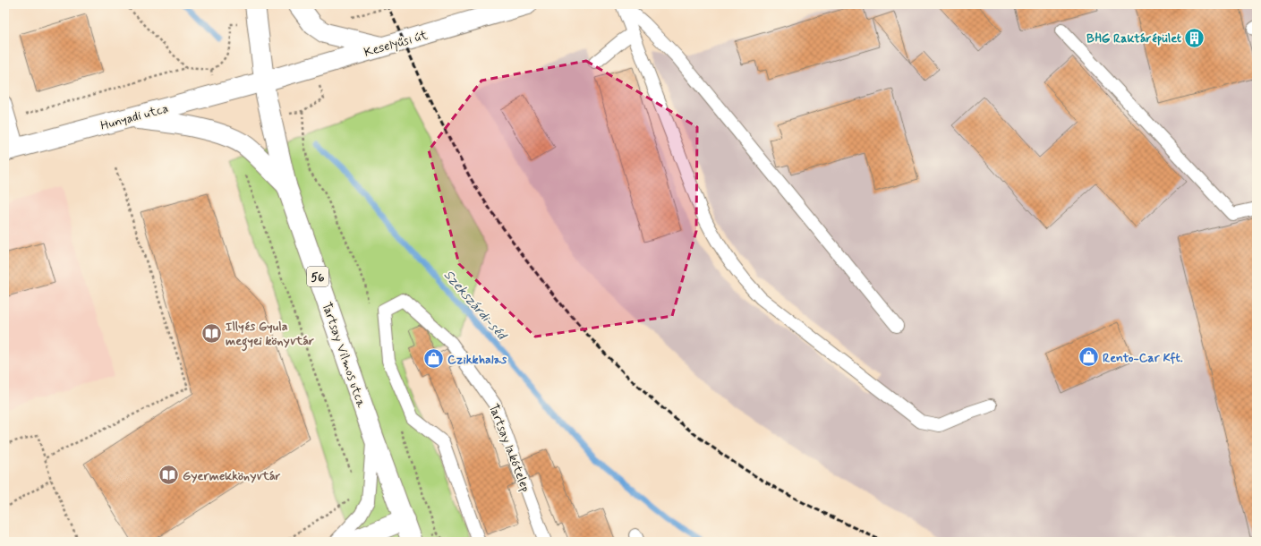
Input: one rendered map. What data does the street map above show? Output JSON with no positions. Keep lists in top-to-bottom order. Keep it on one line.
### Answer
{"streets":{"street":["Keselyűsi út","Hunyadi utca","56","Tartsay Vilmos utca"],"lane":["Tartsay lakótelep"]},"crossings":[["Keselyűsi út","Hunyadi utca"],["Keselyűsi út","56"],["Keselyűsi út","Tartsay Vilmos utca"],["Hunyadi utca","56"],["Hunyadi utca","Tartsay Vilmos utca"],["56","Tartsay Vilmos utca"]],"water":["Szekszárdi-séd"],"places":{"building":["BHG Raktárépület"],"library":["Illyés Gyula megyei könyvtár","Gyermekkönyvtár"],"shop":["Rento-Car Kft.","Czikkhalas"]}}
